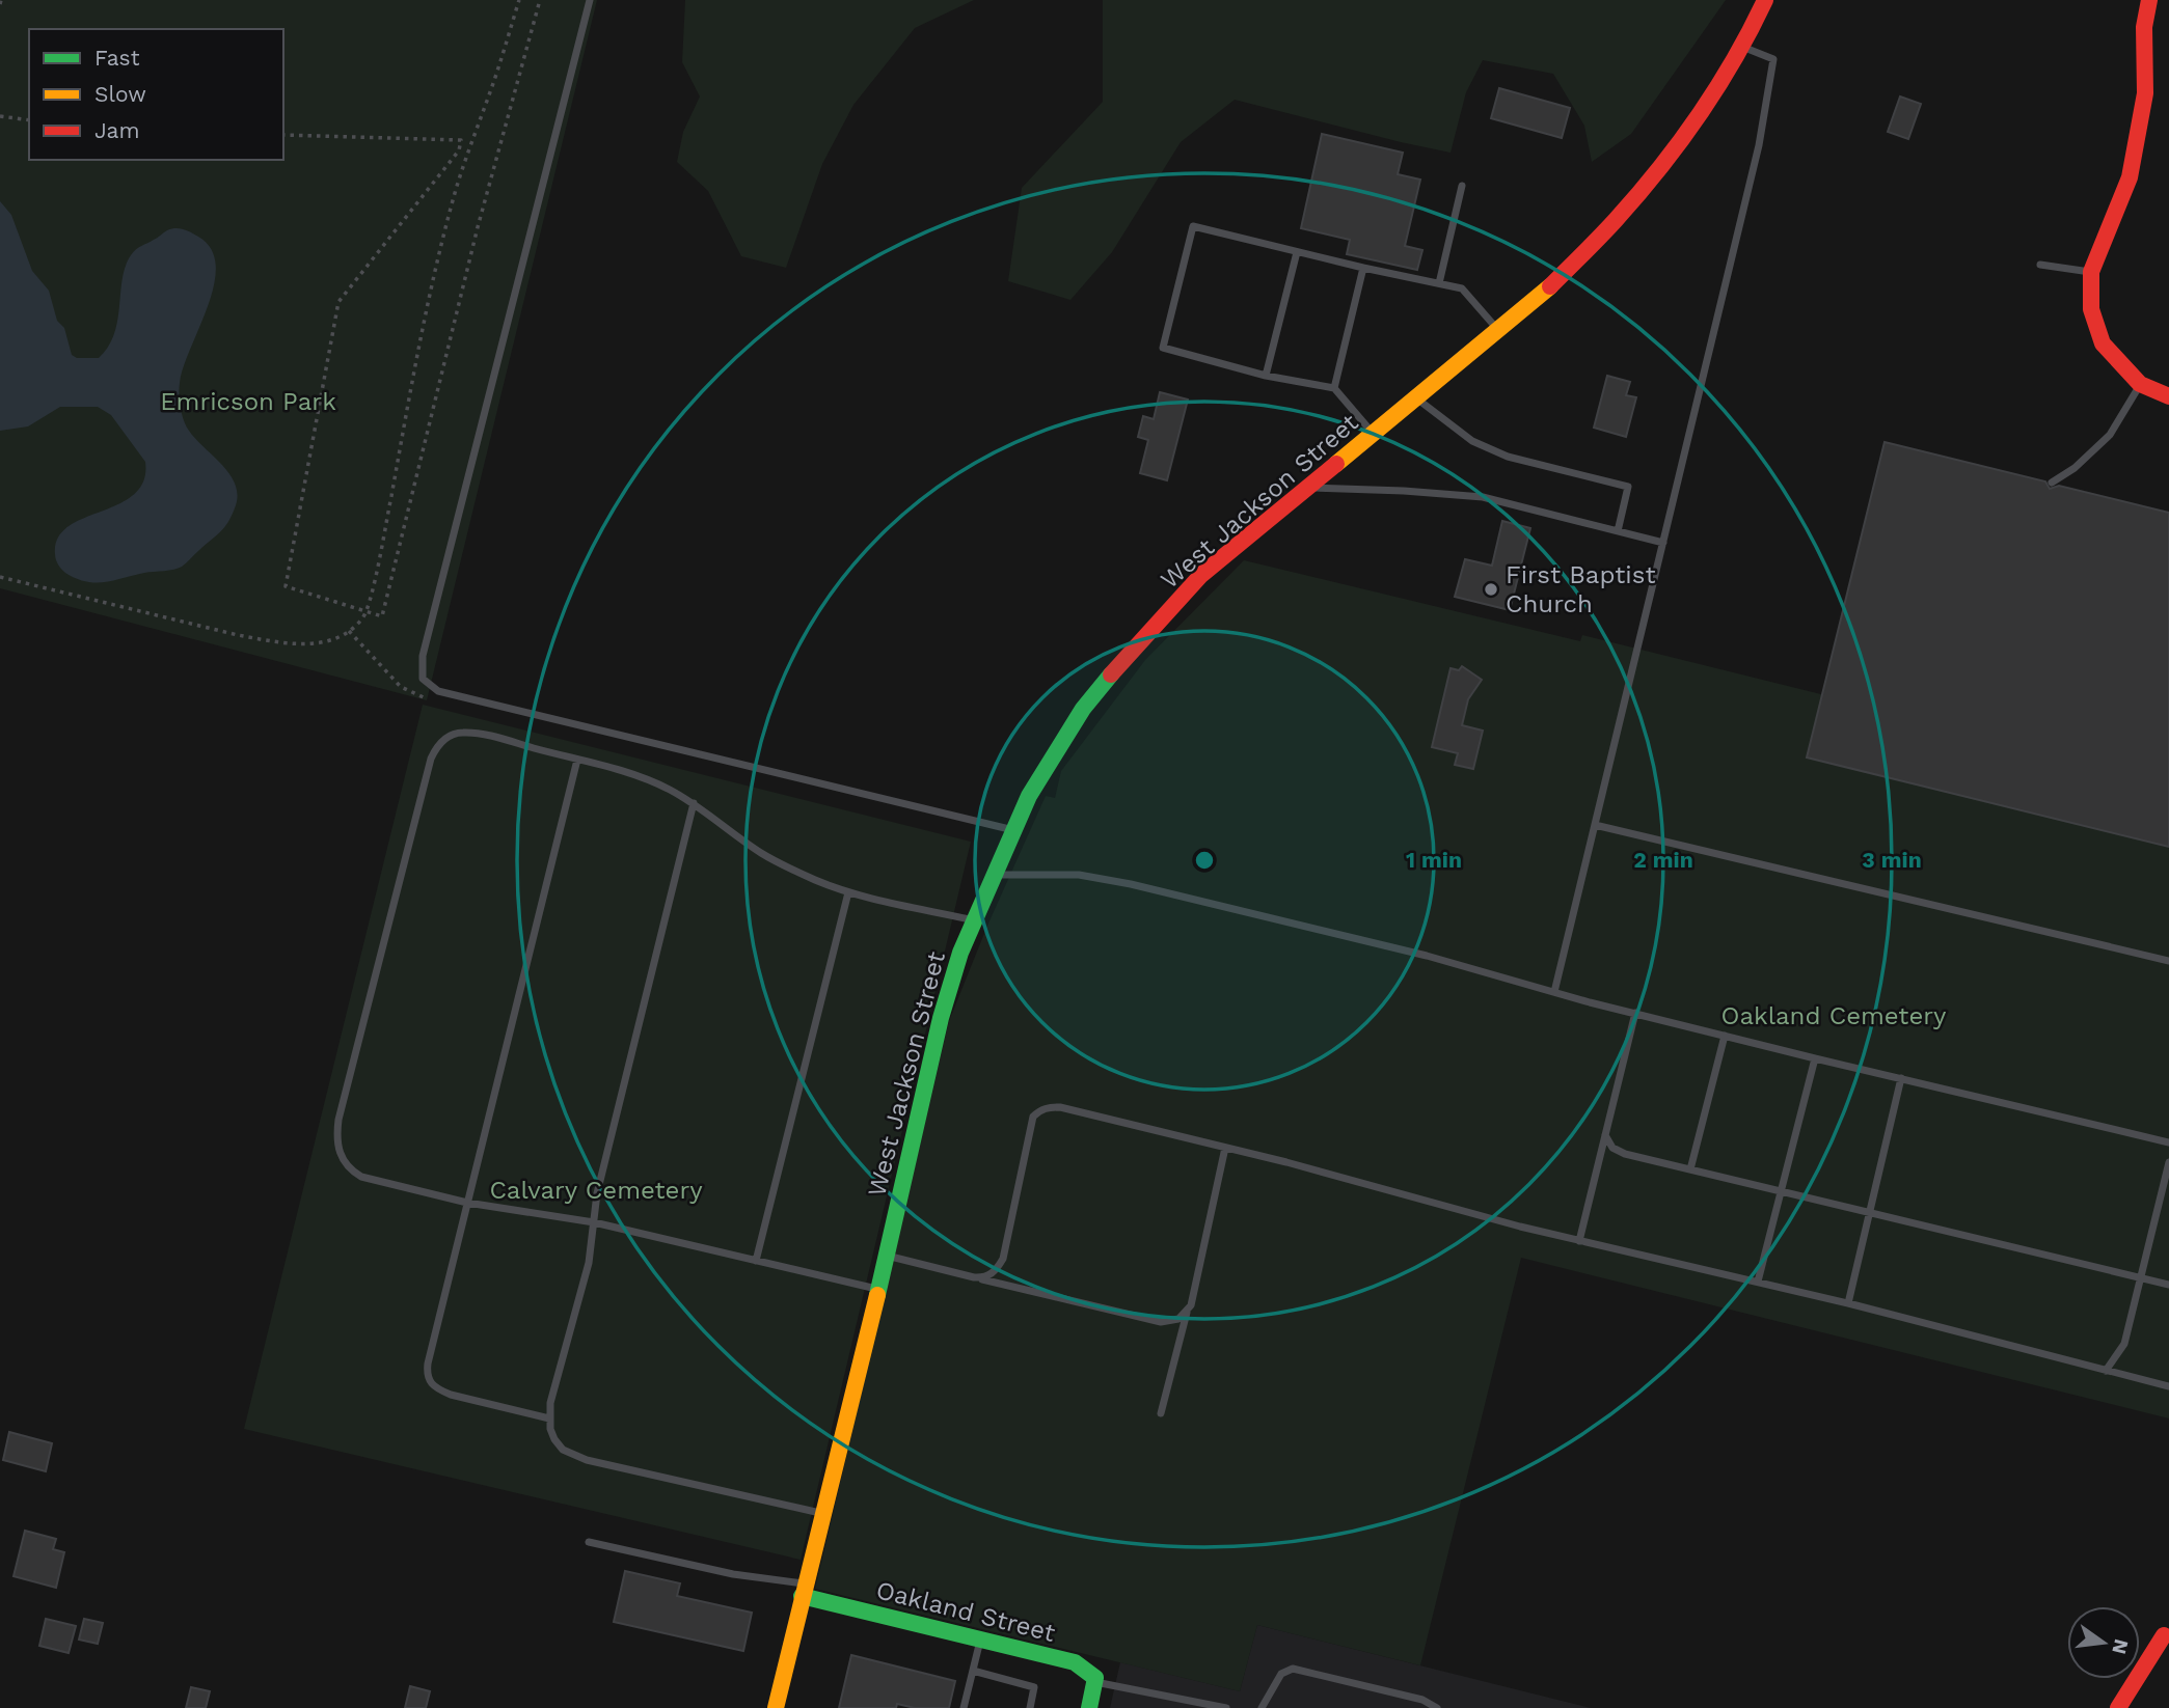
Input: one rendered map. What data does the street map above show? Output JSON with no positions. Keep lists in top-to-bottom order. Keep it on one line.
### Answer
{"streets":{"street":["West Jackson Street","Oakland Street"]},"crossings":[["West Jackson Street","Oakland Street"]],"parks":["Emricson Park","Oakland Cemetery","Calvary Cemetery"],"places":["First Baptist Church"],"legend":["Fast","Slow","Jam"],"north":"right","rings":["1 min","2 min","3 min"]}
